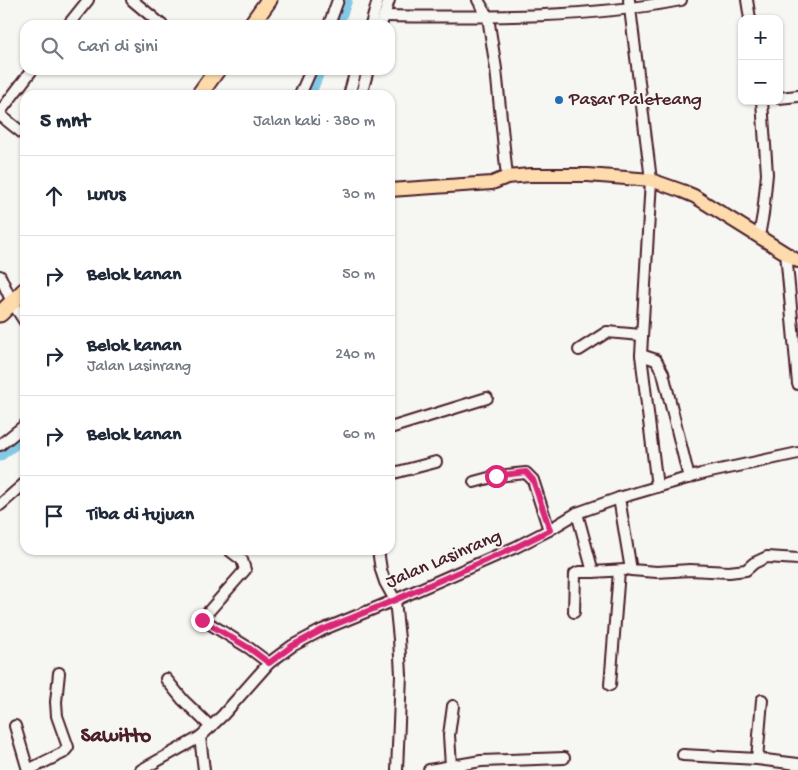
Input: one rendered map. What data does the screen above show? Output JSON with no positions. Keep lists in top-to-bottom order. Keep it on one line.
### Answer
{"streets":{"street":["Jalan Lasinrang"]},"districts":["Sawitto"],"places":["Pasar Paleteang"],"page":{"map_buttons":["+","−"],"search":"Cari di sini","heading":["5 mnt","Jalan kaki · 380 m"],"list":[["Lurus","30 m"],["Belok kanan","50 m"],["Belok kanan","Jalan Lasinrang","240 m"],["Belok kanan","60 m"],"Tiba di tujuan"]}}
